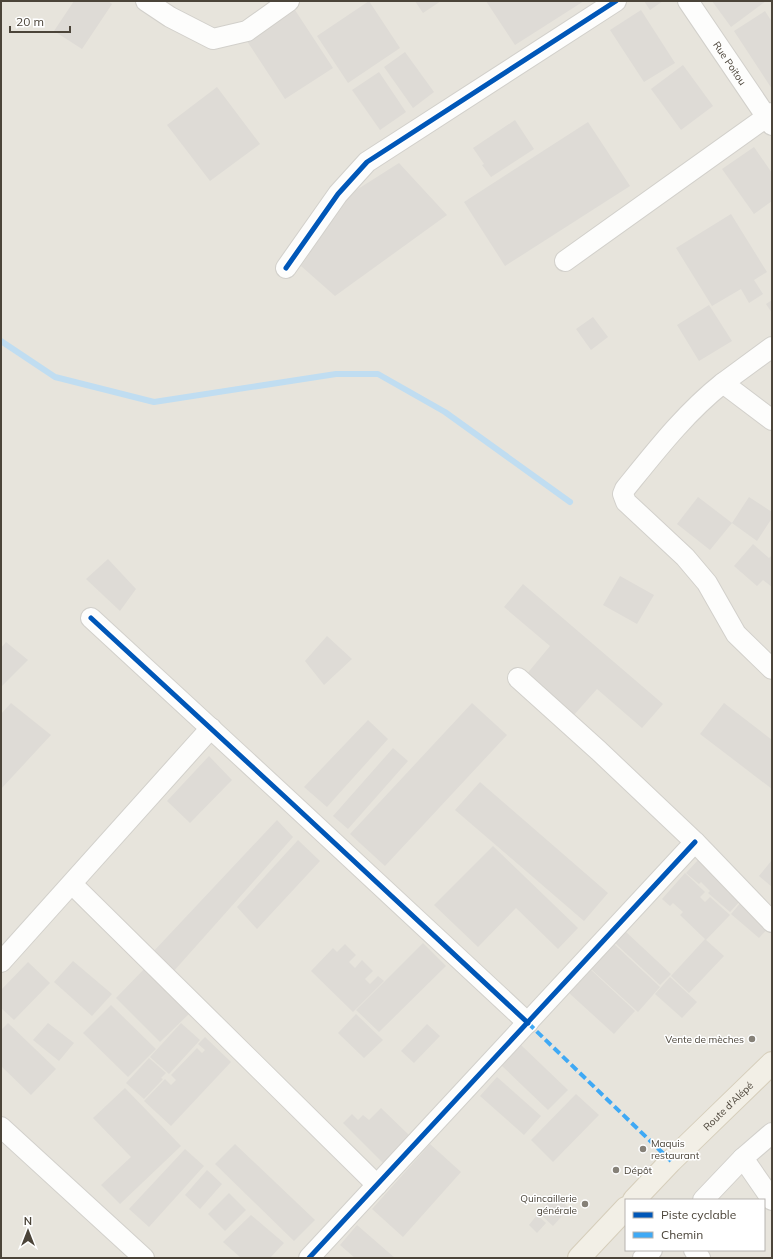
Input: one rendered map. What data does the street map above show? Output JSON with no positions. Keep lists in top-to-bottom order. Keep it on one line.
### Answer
{"streets":{"main road":["Route d'Alépé"],"street":["Rue Poitou"]},"places":["Vente de mèches","Maquis restaurant","Dépôt","Quincaillerie générale"],"legend":["Piste cyclable","Chemin"],"scale_bar":"20 m","north":"top"}
